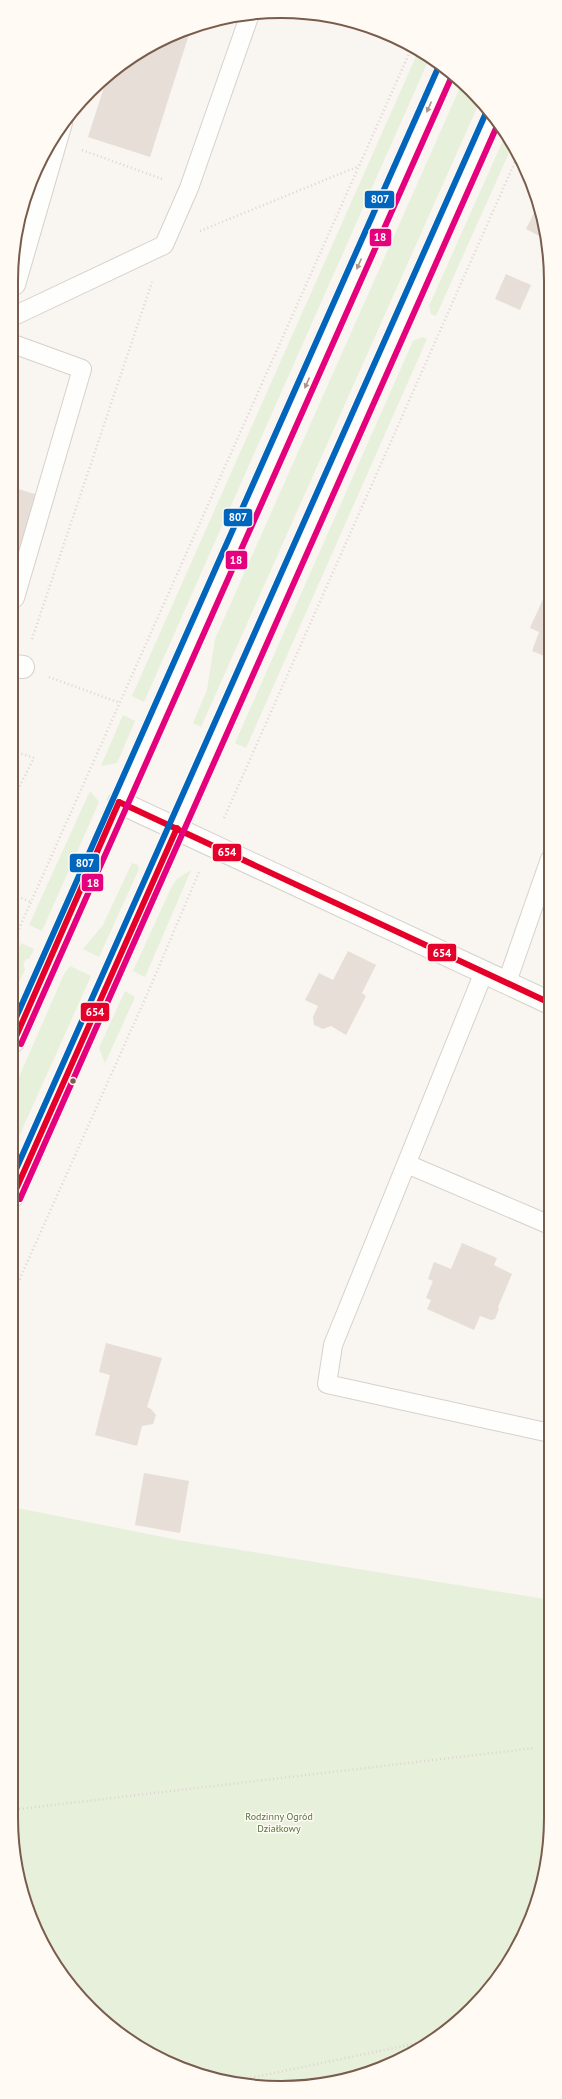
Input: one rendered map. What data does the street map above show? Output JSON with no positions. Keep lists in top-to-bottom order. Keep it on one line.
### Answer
{"parks":["Rodzinny Ogród Działkowy"],"lines":["transit line 807","transit line 18","transit line 654"]}
